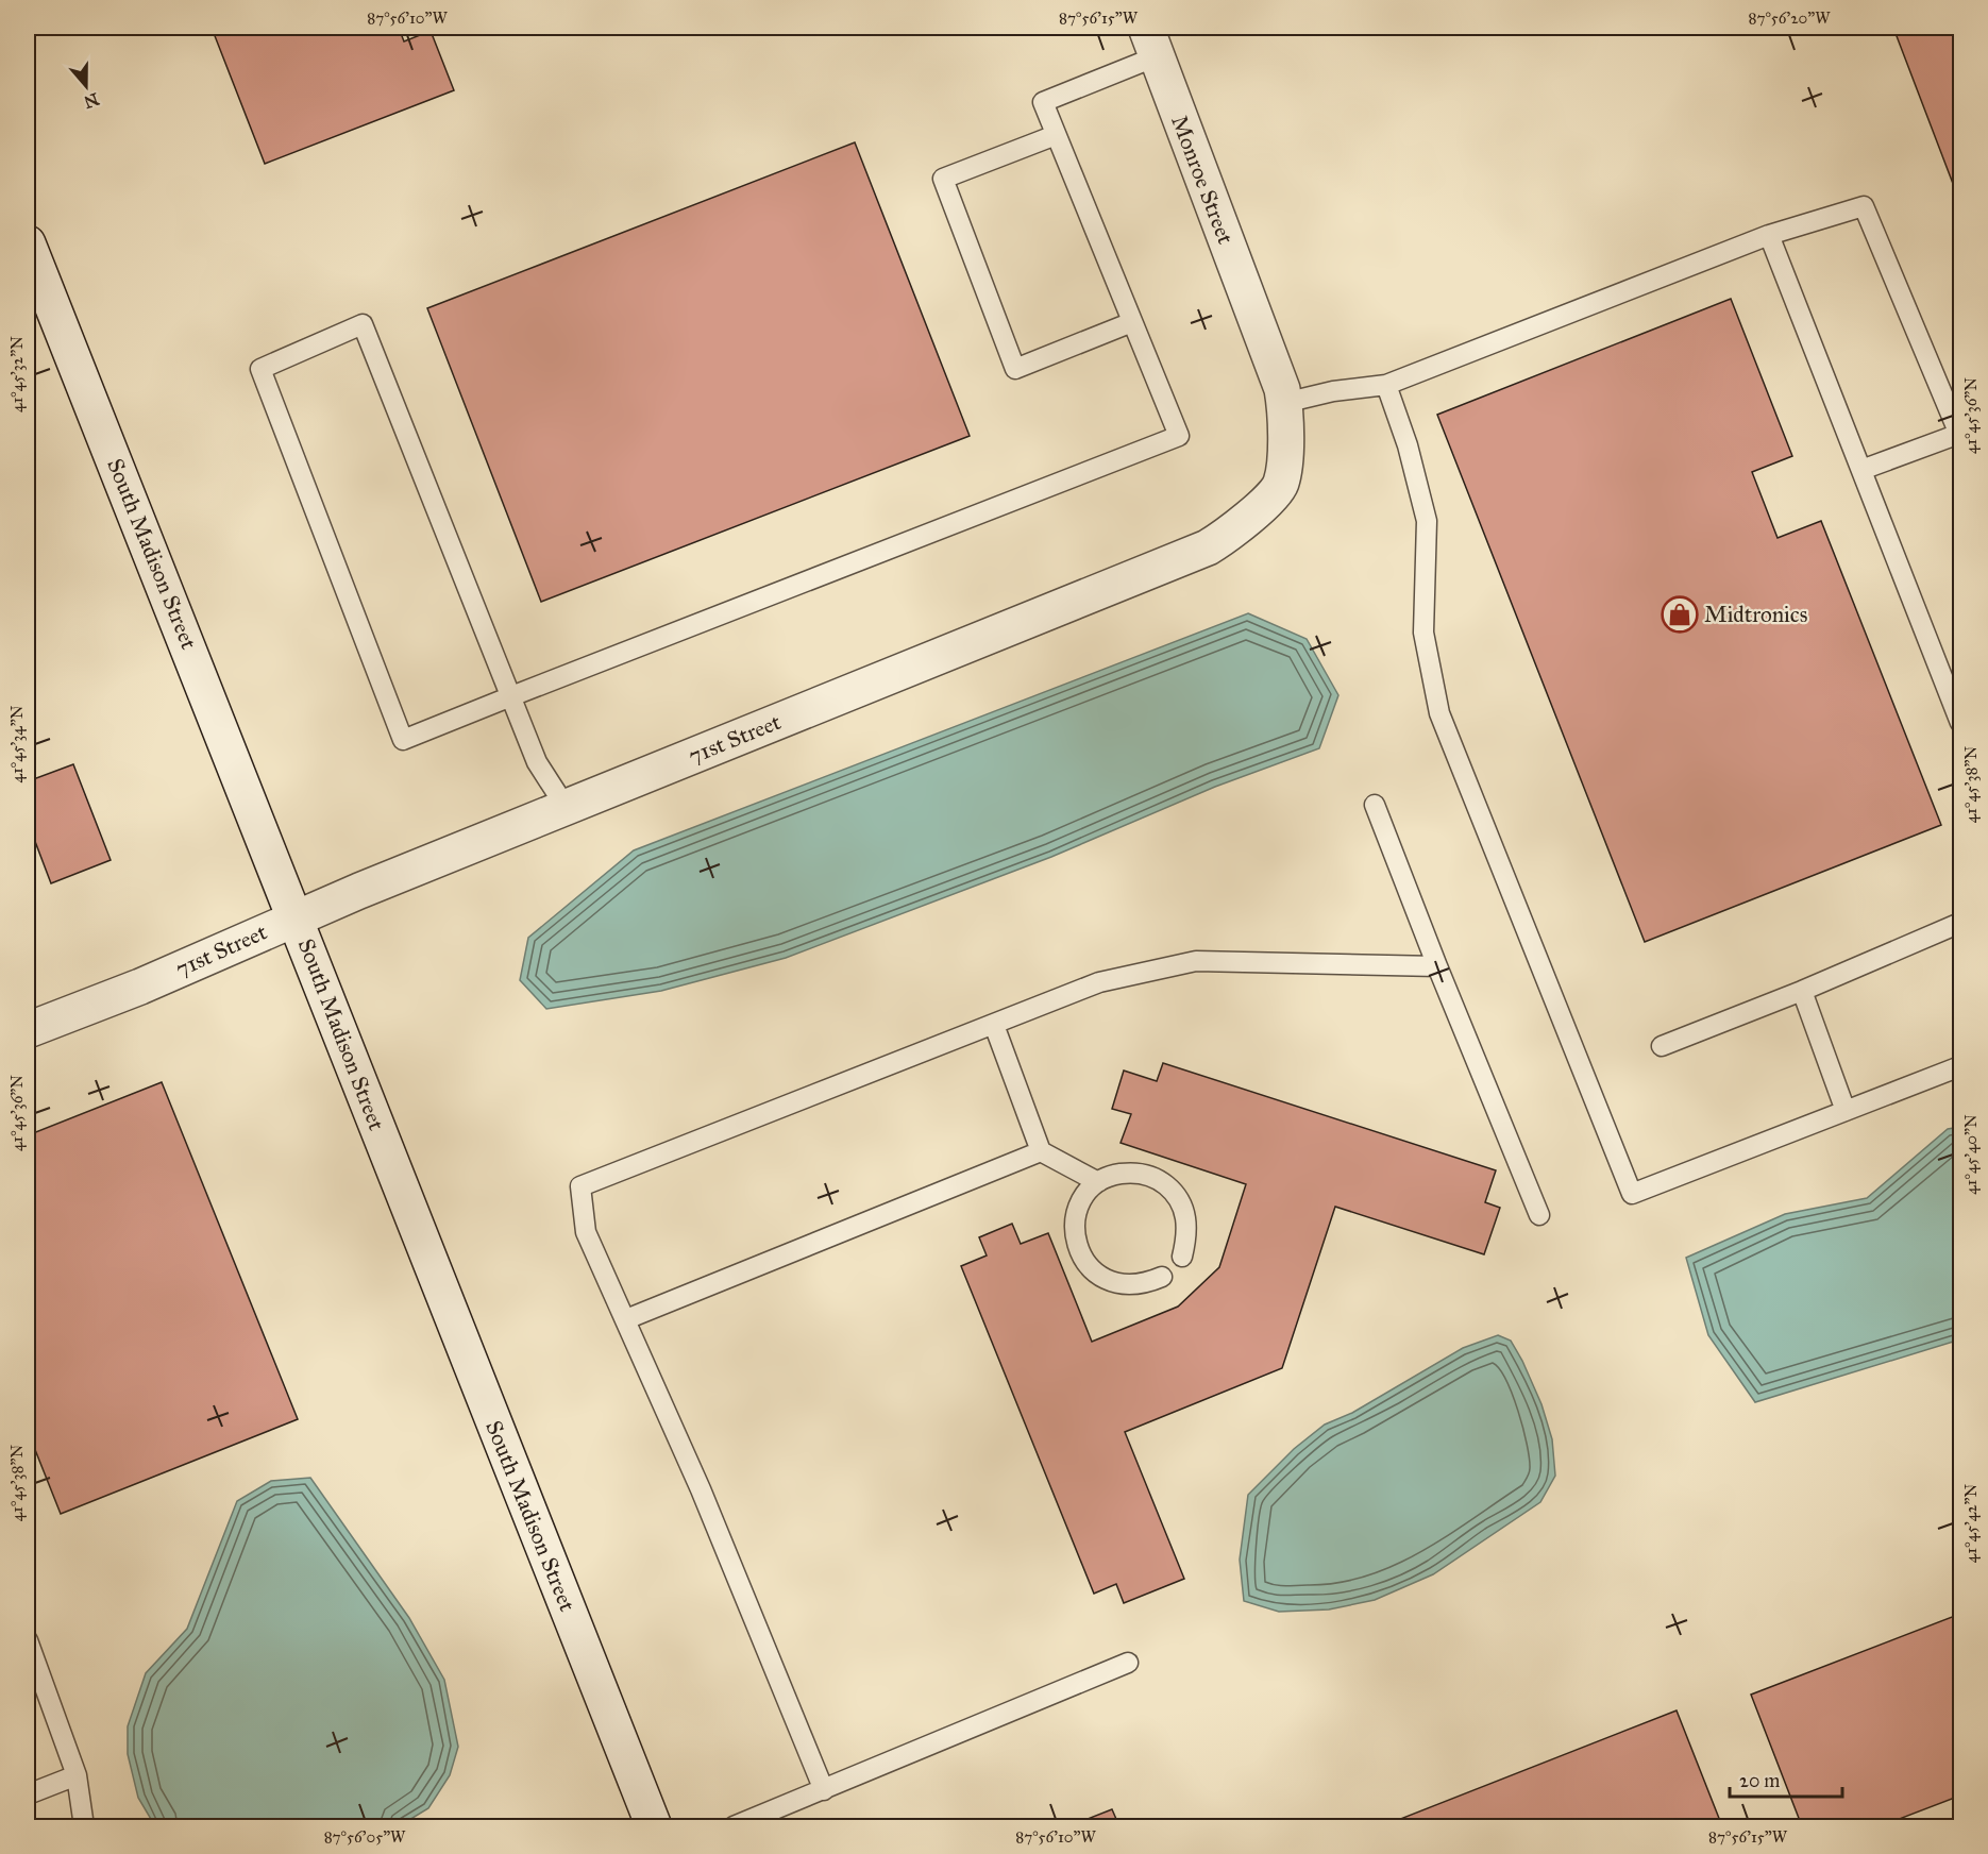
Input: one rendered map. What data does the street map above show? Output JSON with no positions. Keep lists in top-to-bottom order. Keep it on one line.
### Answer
{"streets":{"street":["Monroe Street","South Madison Street","71st Street"]},"crossings":[["Monroe Street","71st Street"],["South Madison Street","71st Street"]],"places":{"shop":["Midtronics"]},"scale_bar":"20 m","north":"bottom","coordinates":["87°56'10\"W","87°56'15\"W","87°56'20\"W","41°45'32\"N","41°45'36\"N","41°45'34\"N","41°45'38\"N","41°45'40\"N","41°45'42\"N","87°56'05\"W"]}
